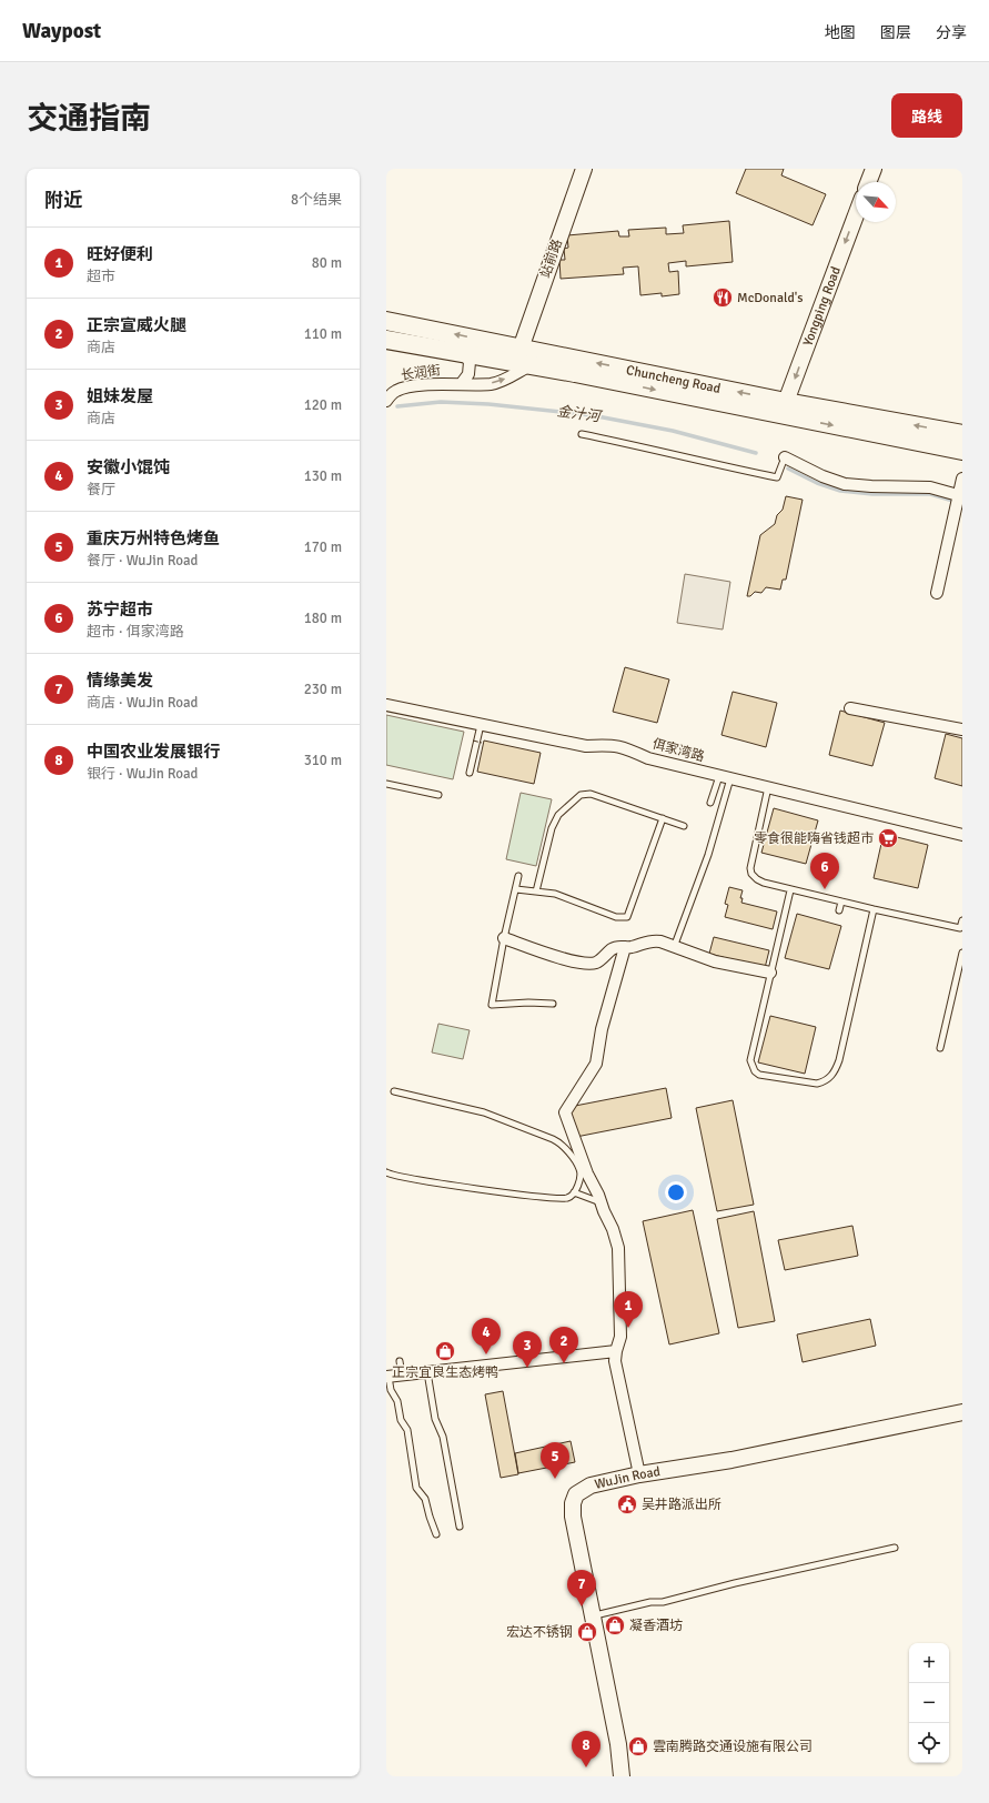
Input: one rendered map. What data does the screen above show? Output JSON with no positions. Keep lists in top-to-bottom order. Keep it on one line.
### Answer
{"streets":{"main road":["Chuncheng Road"],"street":["站前路","Yongping Road","长润街","佴家湾路","WuJin Road"]},"crossings":[["站前路","Chuncheng Road"],["Yongping Road","Chuncheng Road"],["长润街","Chuncheng Road"]],"one_way":["Yongping Road","长润街"],"water":["金汁河"],"places":{"restaurant":["McDonald's"],"supermarket":["零食很能嗨省钱超市"],"shop":["正宗宜良生态烤鸭","凝香酒坊","宏达不锈钢","雲南腾路交通设施有限公司"],"public building":["吴井路派出所"]},"north":"bottom right","page":{"header":"Waypost","nav":["地图","图层","分享"],"title":"交通指南","buttons":"路线","heading":["附近","8个结果"],"list":[{"mark":"1","name":"旺好便利","note":"超市","value":"80 m"},{"mark":"2","name":"正宗宣威火腿","note":"商店","value":"110 m"},{"mark":"3","name":"姐妹发屋","note":"商店","value":"120 m"},{"mark":"4","name":"安徽小馄饨","note":"餐厅","value":"130 m"},{"mark":"5","name":"重庆万州特色烤鱼","note":"餐厅 · WuJin Road","value":"170 m"},{"mark":"6","name":"苏宁超市","note":"超市 · 佴家湾路","value":"180 m"},{"mark":"7","name":"情缘美发","note":"商店 · WuJin Road","value":"230 m"},{"mark":"8","name":"中国农业发展银行","note":"银行 · WuJin Road","value":"310 m"}],"pins":["6","1","4","2","3","5","7","8"],"map_buttons":["+","−"]}}
